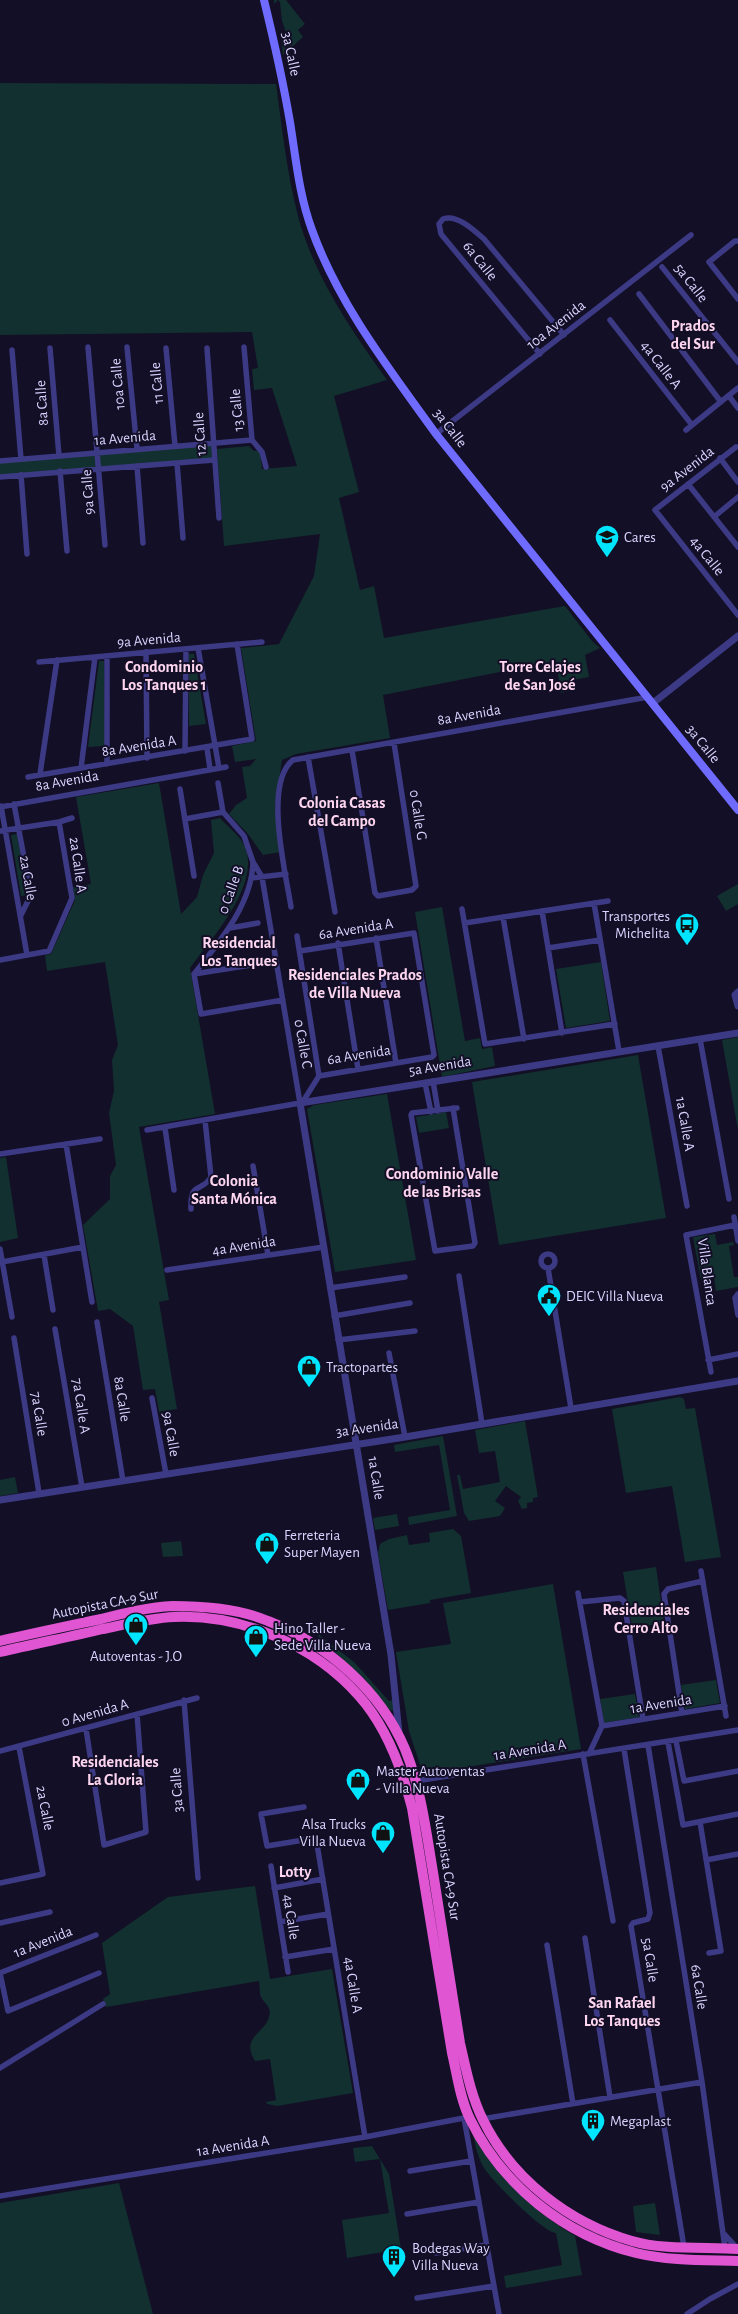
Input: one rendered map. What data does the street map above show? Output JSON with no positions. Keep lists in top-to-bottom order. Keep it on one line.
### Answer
{"streets":{"highway":["Autopista CA-9 Sur"],"main road":["3a Calle"],"street":["6a Calle","5a Calle","10a Avenida","4a Calle A","11 Calle","10a Calle","8a Calle","13 Calle","12 Calle","1a Avenida","9a Avenida","9a Calle","4a Calle","8a Avenida","8a Avenida A","0 Calle G","2a Calle A","2a Calle","0 Calle B","6a Avenida A","0 Calle C","6a Avenida","5a Avenida","1a Calle A","4a Avenida","Villa Blanca","7a Calle A","7a Calle","3a Avenida","1a Calle","0 Avenida A","1a Avenida A"]},"crossings":[["3a Calle","10a Avenida"],["3a Calle","8a Avenida"],["3a Calle","0 Avenida A"],["6a Calle","10a Avenida"],["6a Calle","Autopista CA-9 Sur"],["6a Calle","1a Avenida A"],["5a Calle","Autopista CA-9 Sur"],["5a Calle","1a Avenida A"],["4a Calle A","1a Avenida A"],["11 Calle","1a Avenida"],["10a Calle","1a Avenida"],["8a Calle","1a Avenida"],["8a Calle","3a Avenida"],["13 Calle","1a Avenida"],["12 Calle","1a Avenida"],["1a Avenida","9a Calle"],["9a Avenida","4a Calle"],["9a Avenida","8a Avenida A"],["9a Calle","3a Avenida"],["8a Avenida","0 Calle G"],["8a Avenida","2a Calle"],["2a Calle A","2a Calle"],["2a Calle","0 Avenida A"],["0 Calle B","0 Calle C"],["6a Avenida A","6a Avenida"],["0 Calle C","6a Avenida"],["0 Calle C","5a Avenida"],["0 Calle C","1a Calle"],["6a Avenida","5a Avenida"],["6a Avenida","1a Calle"],["5a Avenida","1a Calle A"],["5a Avenida","1a Calle"],["4a Avenida","1a Calle"],["7a Calle A","3a Avenida"],["7a Calle","3a Avenida"],["3a Avenida","1a Calle"],["1a Calle","Autopista CA-9 Sur"],["Autopista CA-9 Sur","1a Avenida A"]],"districts":["Prados del Sur","Condominio Los Tanques 1","Torre Celajes de San José","Colonia Casas del Campo","Residencial Los Tanques","Residenciales Prados de Villa Nueva","Condominio Valle de las Brisas","Colonia Santa Mónica","Residenciales Cerro Alto","Residenciales La Gloria","Lotty","San Rafael Los Tanques"],"places":{"school or university":["Cares"],"bus stop":["Transportes Michelita"],"public building":["DEIC Villa Nueva"],"shop":["Tractopartes","Ferreteria Super Mayen","Autoventas - J.O","Hino Taller - Sede Villa Nueva","Master Autoventas - Villa Nueva","Alsa Trucks Villa Nueva"],"building":["Megaplast","Bodegas Way Villa Nueva"]}}
